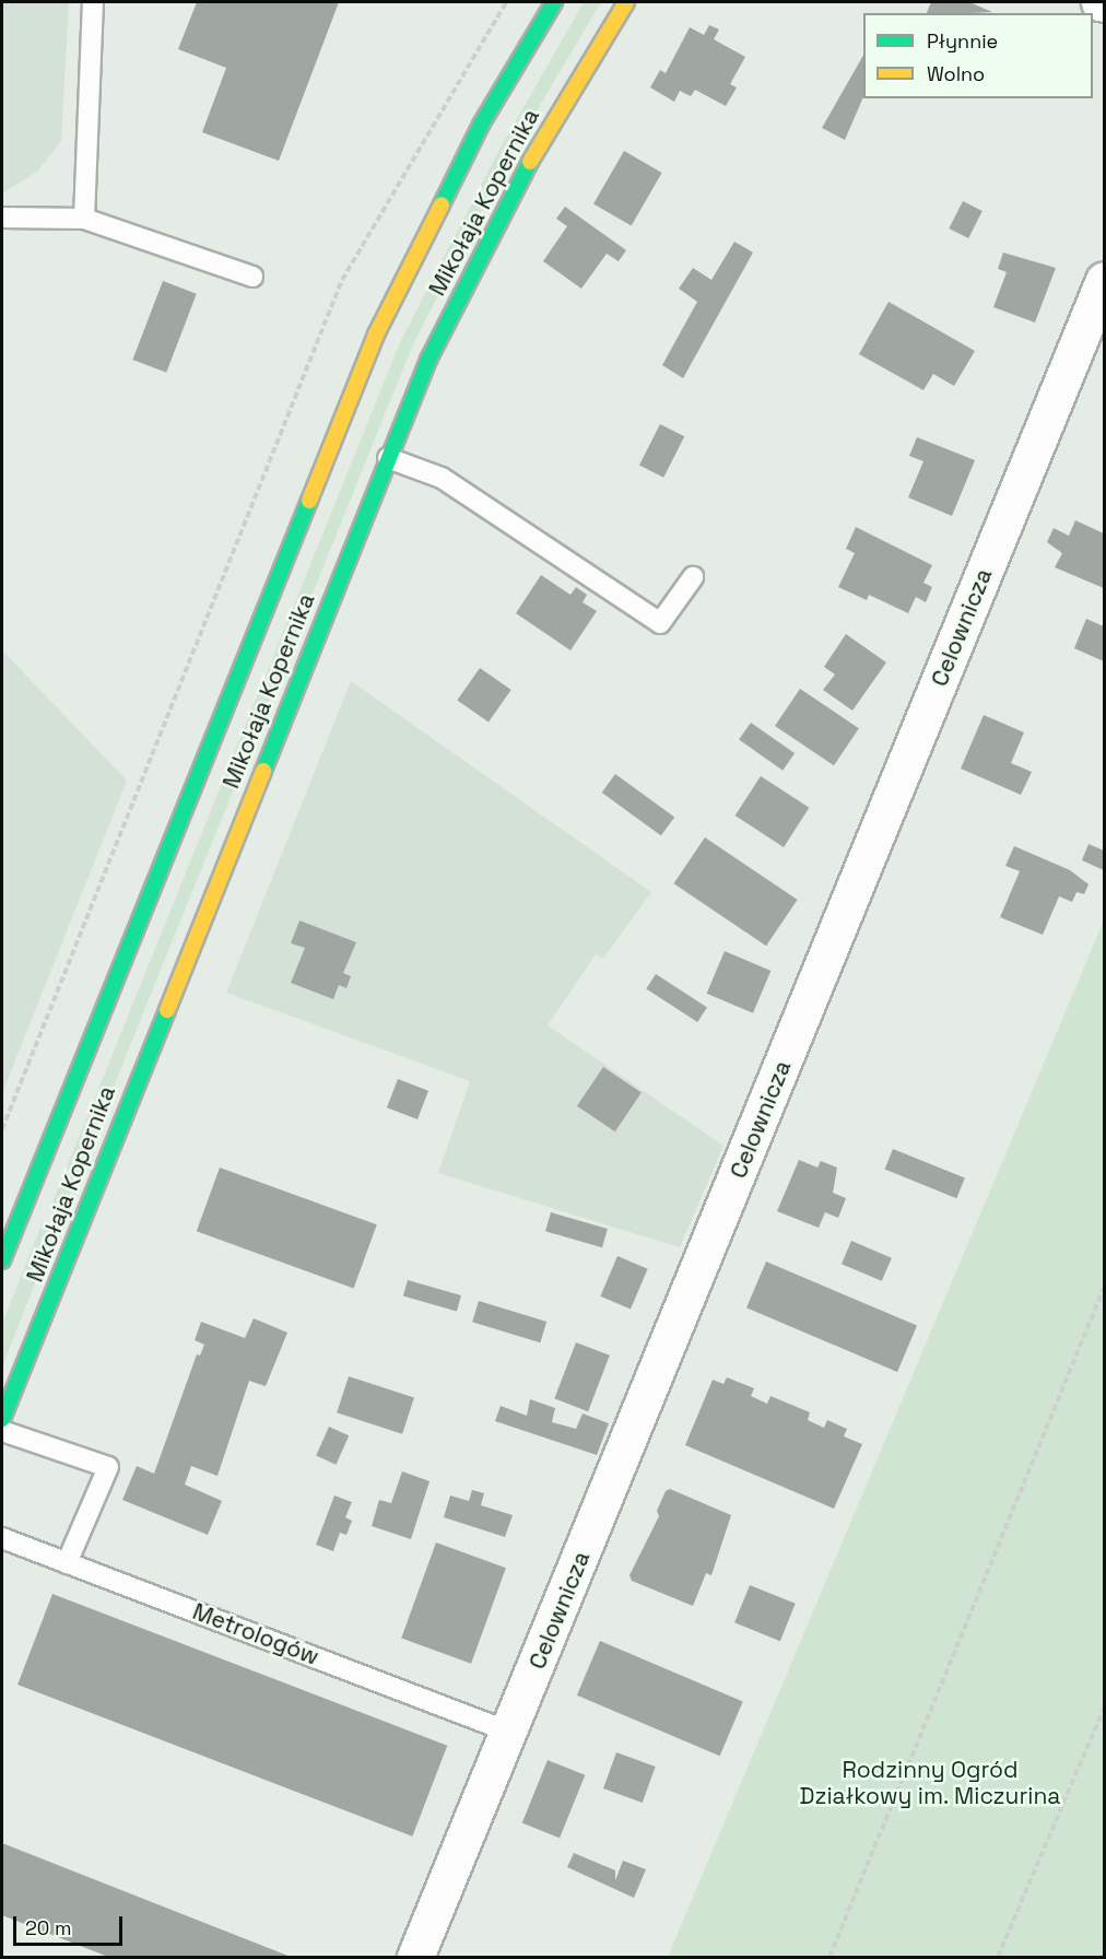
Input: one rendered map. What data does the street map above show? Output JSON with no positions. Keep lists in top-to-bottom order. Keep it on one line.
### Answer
{"streets":{"main road":["Mikołaja Kopernika"],"street":["Celownicza"],"lane":["Metrologów"]},"crossings":[["Celownicza","Metrologów"]],"parks":["Rodzinny Ogród Działkowy im. Miczurina"],"legend":["Płynnie","Wolno"],"scale_bar":"20 m"}
